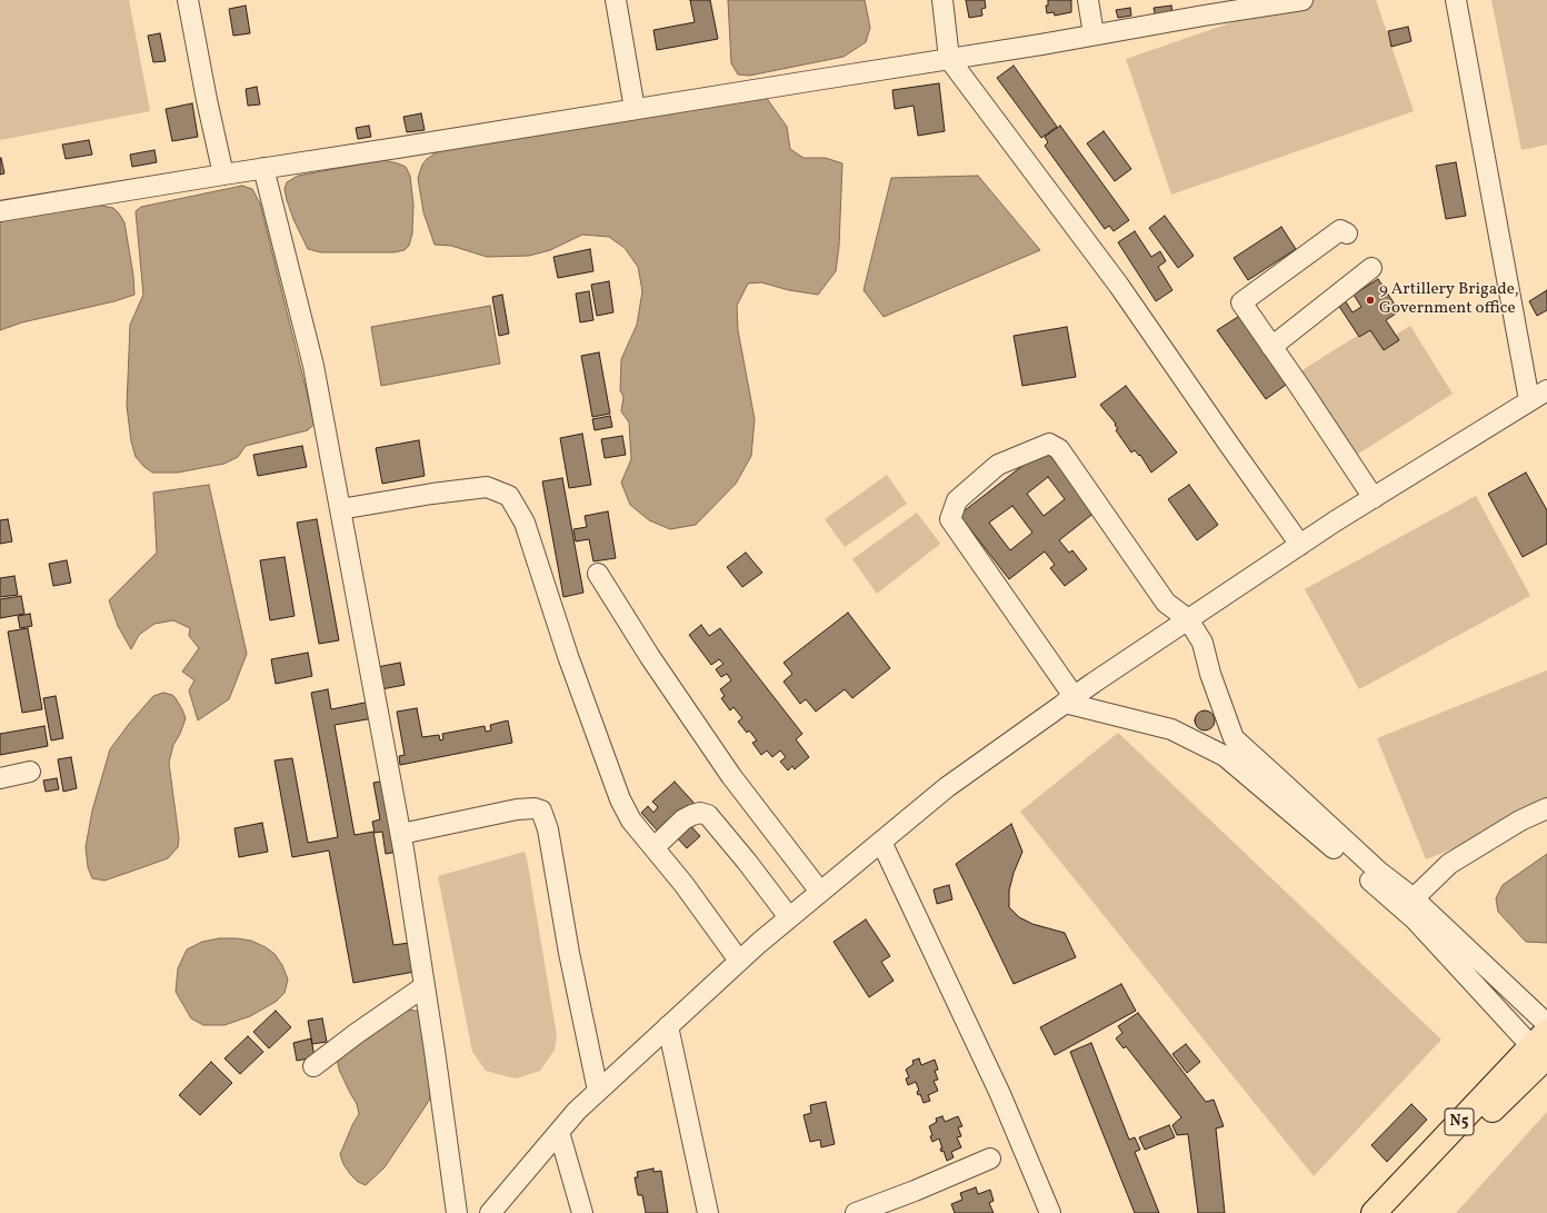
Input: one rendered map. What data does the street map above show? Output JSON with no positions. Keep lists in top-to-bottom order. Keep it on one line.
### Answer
{"streets":{"highway":["N5"]},"places":["9 Artillery Brigade, Government office"]}
